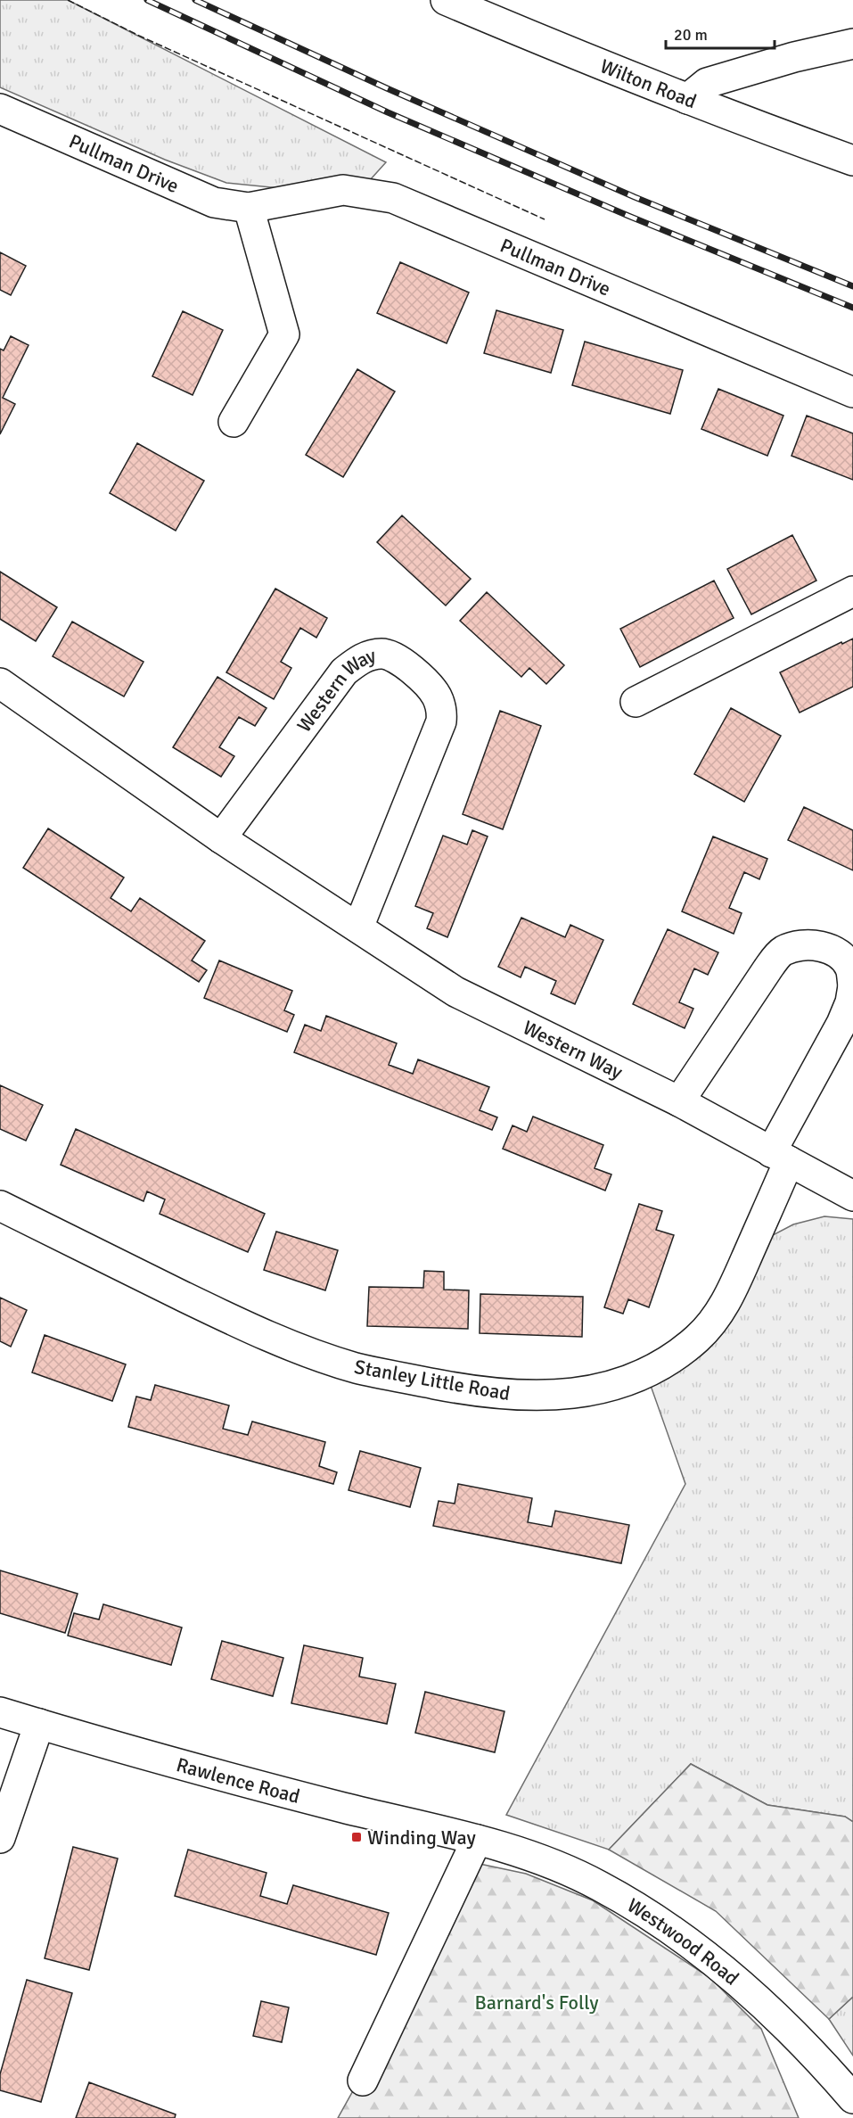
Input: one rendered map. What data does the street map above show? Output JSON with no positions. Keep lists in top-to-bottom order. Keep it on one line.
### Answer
{"streets":{"main road":["Wilton Road","Pullman Drive","Western Way","Stanley Little Road","Rawlence Road","Westwood Road"]},"crossings":[["Western Way","Stanley Little Road"],["Rawlence Road","Westwood Road"]],"parks":["Barnard's Folly"],"places":{"transit":["Winding Way"]},"scale_bar":"20 m"}
